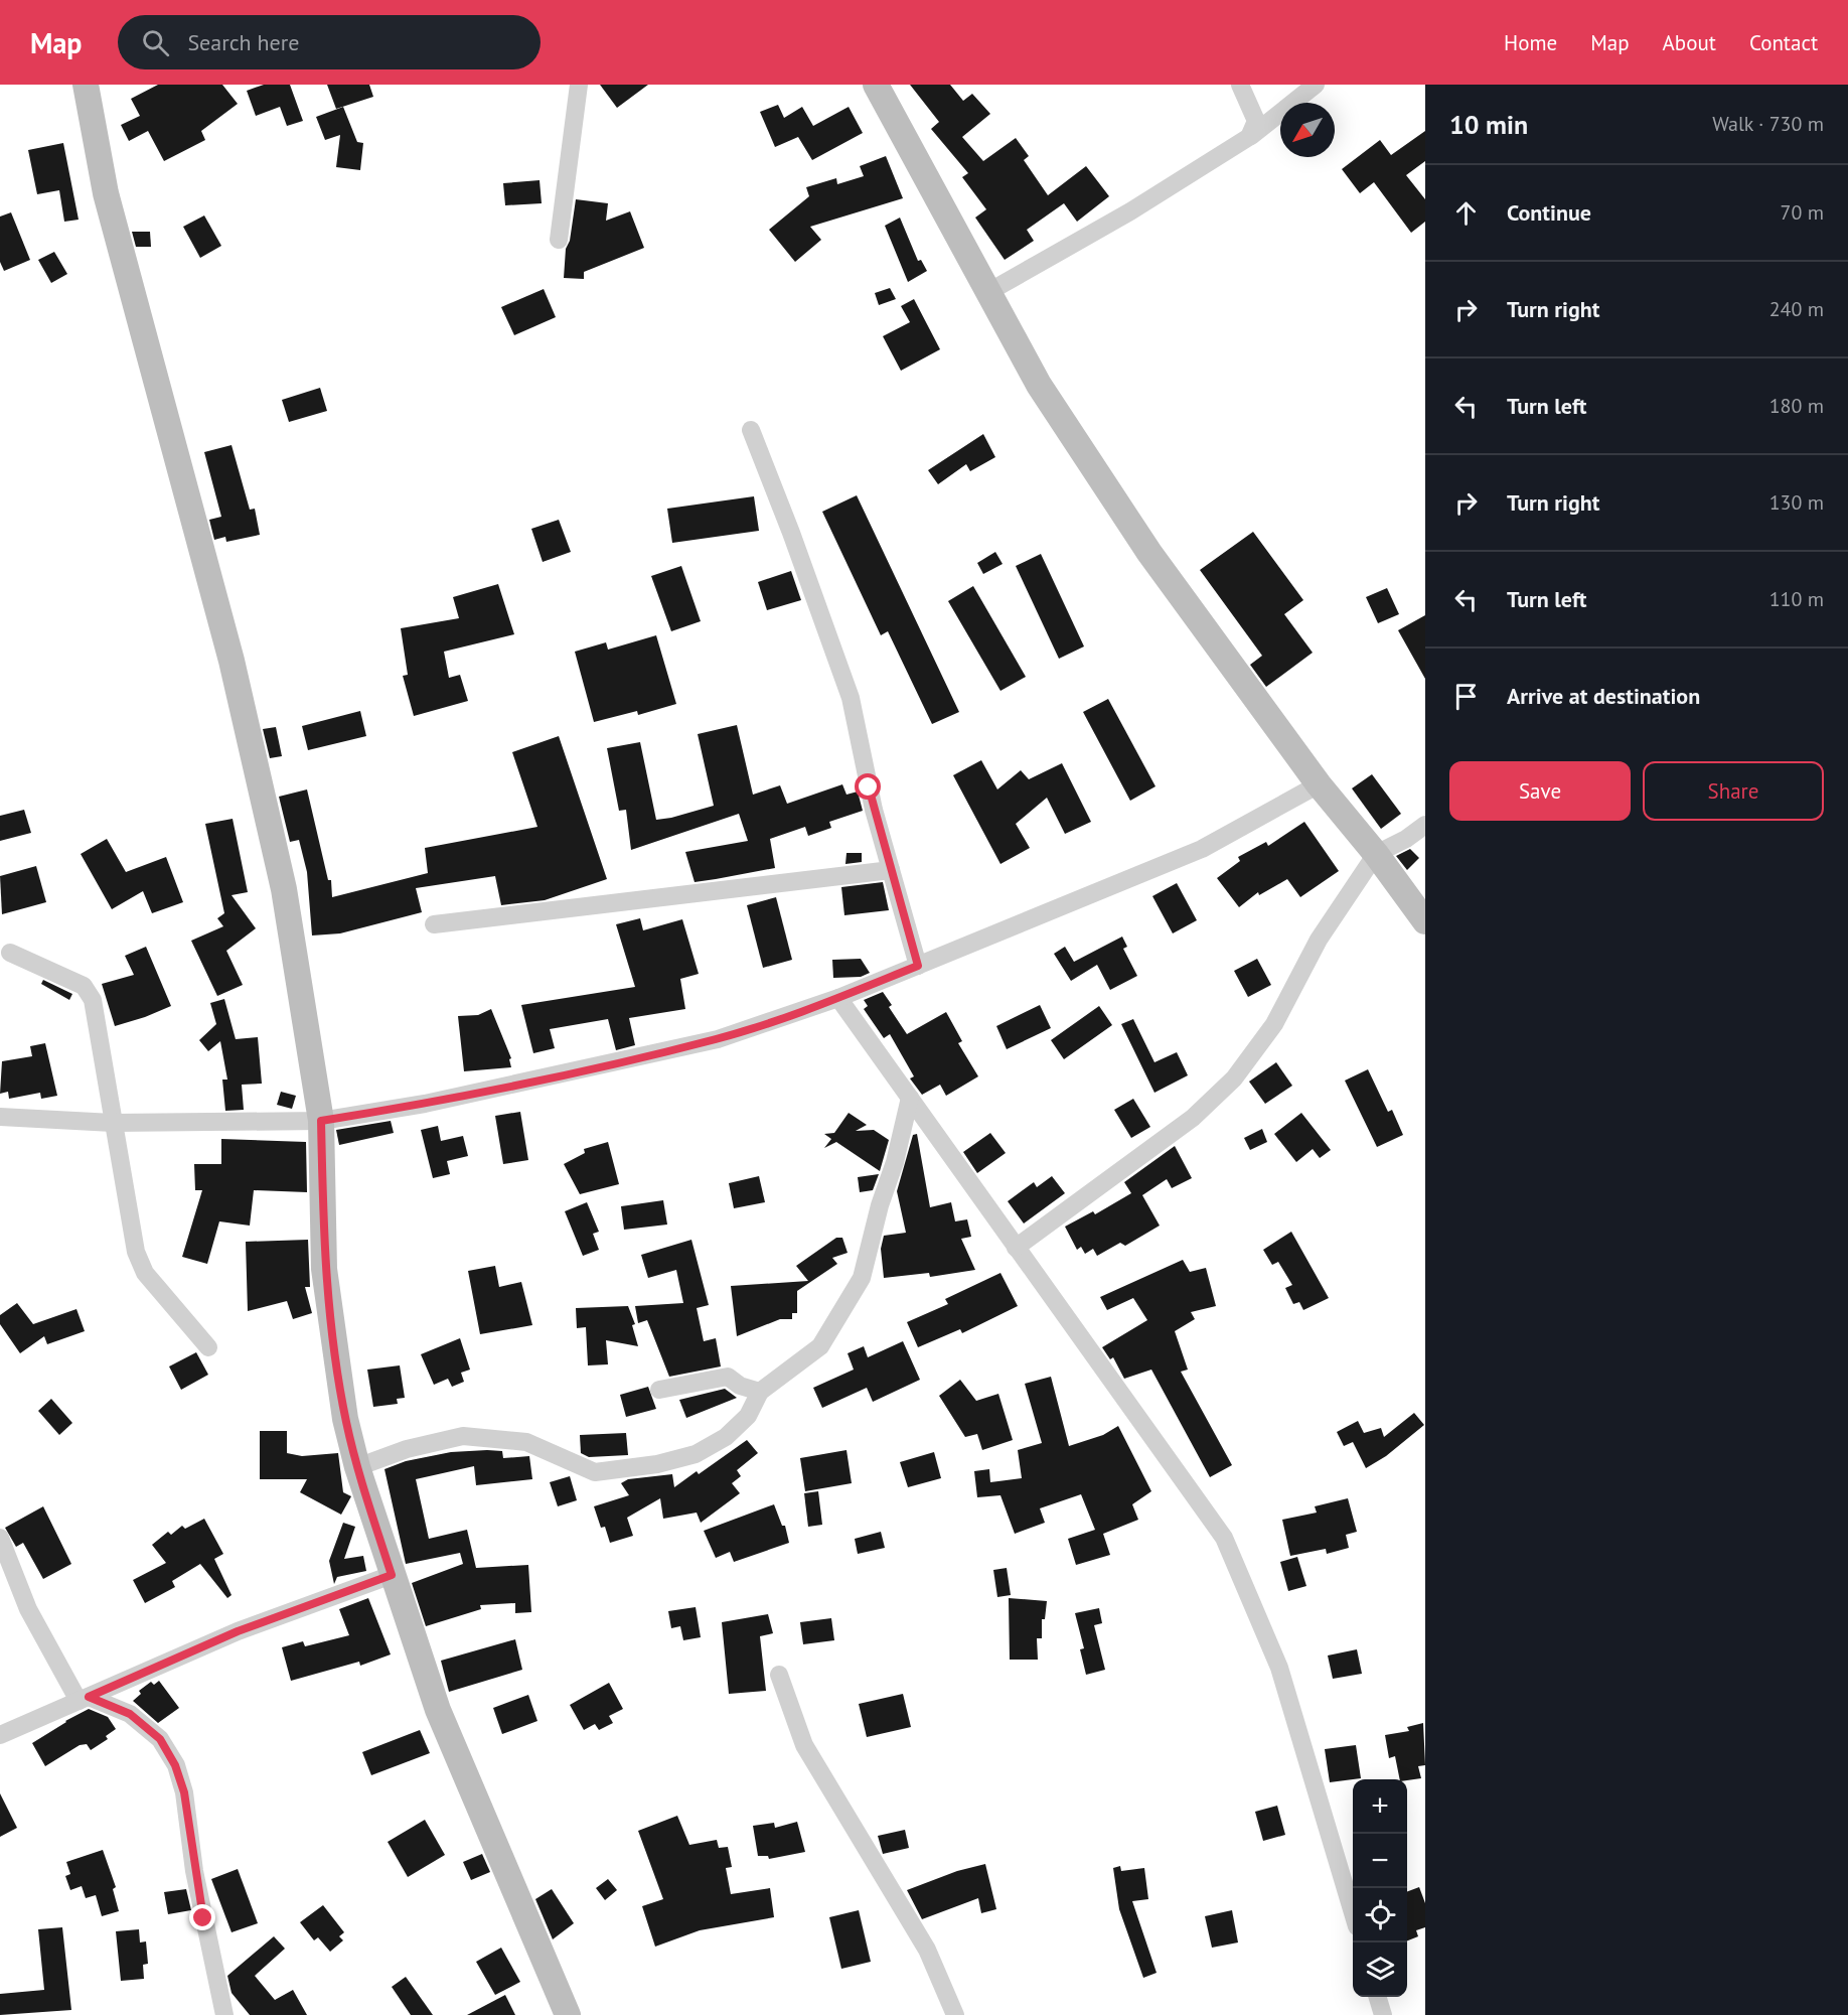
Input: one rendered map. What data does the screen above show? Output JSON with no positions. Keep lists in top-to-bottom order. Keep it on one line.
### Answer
{"north":"bottom left","page":{"header":"Map","search":"Search here","nav":["Home","Map","About","Contact"],"heading":["10 min","Walk · 730 m"],"list":[["Continue","70 m"],["Turn right","240 m"],["Turn left","180 m"],["Turn right","130 m"],["Turn left","110 m"],"Arrive at destination"],"buttons":["Save","Share"],"map_buttons":["+","−"]}}
